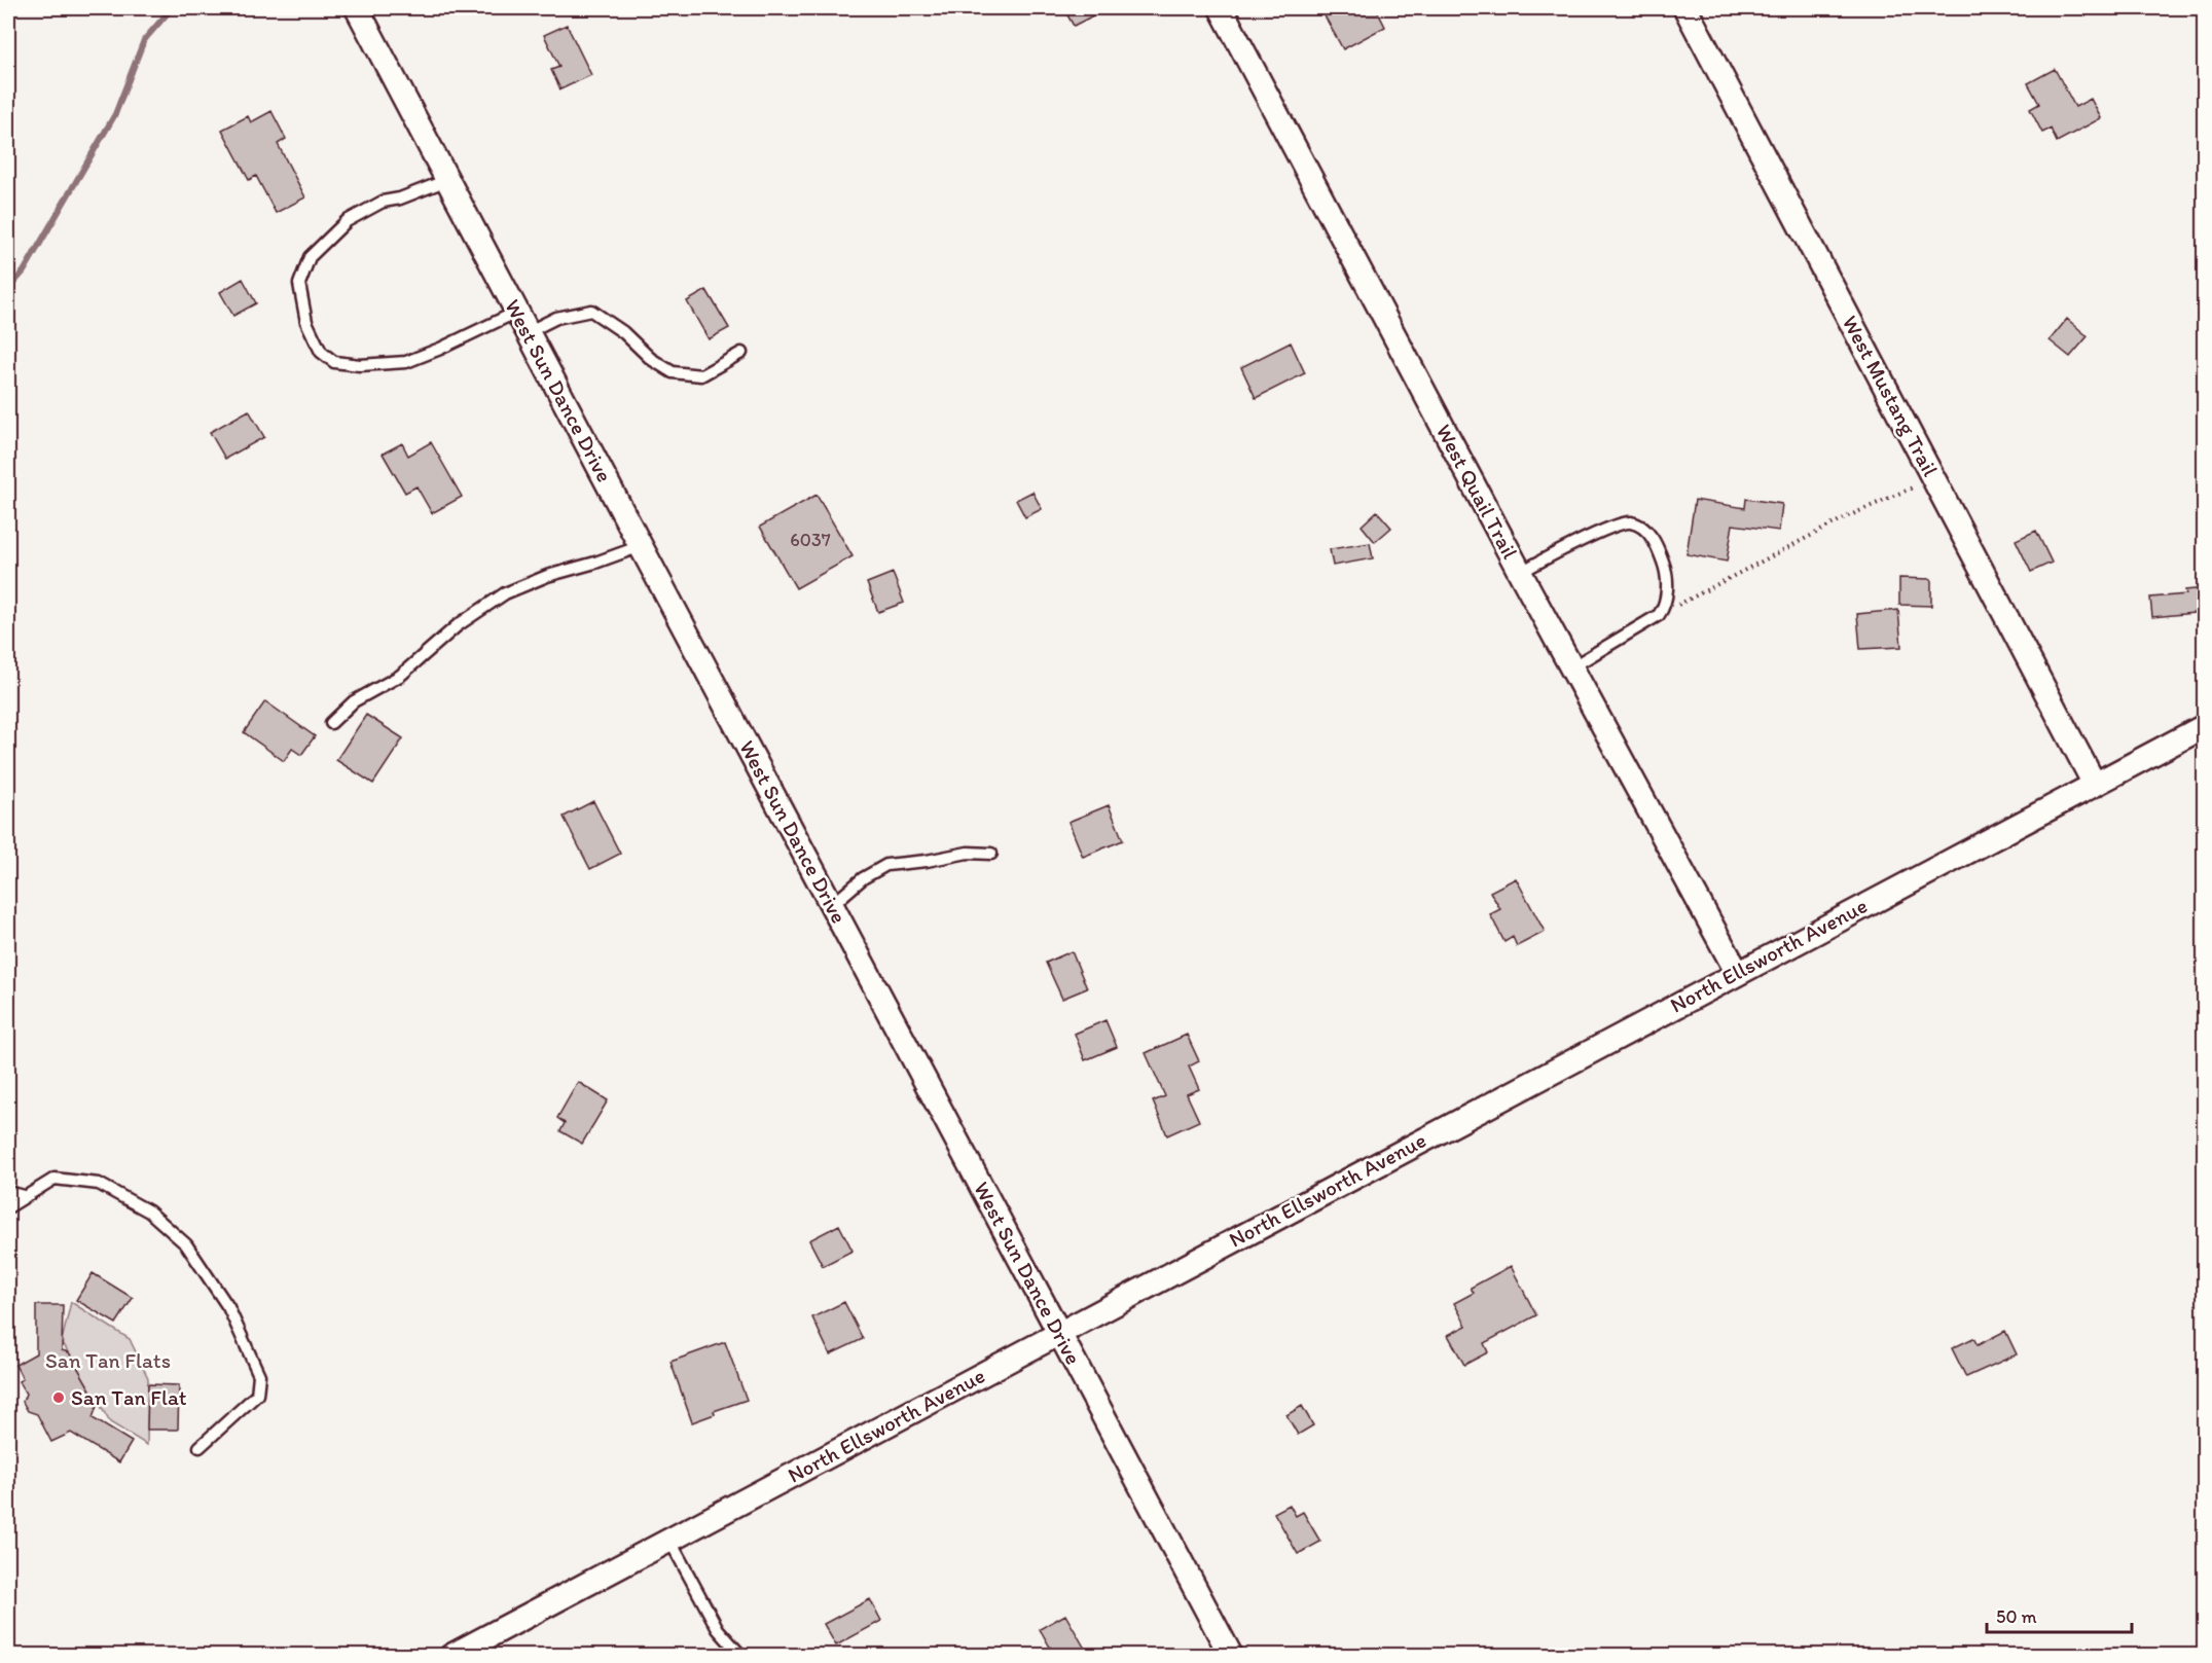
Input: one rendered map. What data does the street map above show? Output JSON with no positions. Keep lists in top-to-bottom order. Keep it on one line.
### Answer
{"streets":{"street":["West Sun Dance Drive","West Mustang Trail","West Quail Trail","North Ellsworth Avenue"]},"crossings":[["West Sun Dance Drive","North Ellsworth Avenue"],["West Mustang Trail","North Ellsworth Avenue"],["West Quail Trail","North Ellsworth Avenue"]],"parks":["San Tan Flats"],"places":["San Tan Flat"],"house_numbers":["6037"],"scale_bar":"50 m"}
